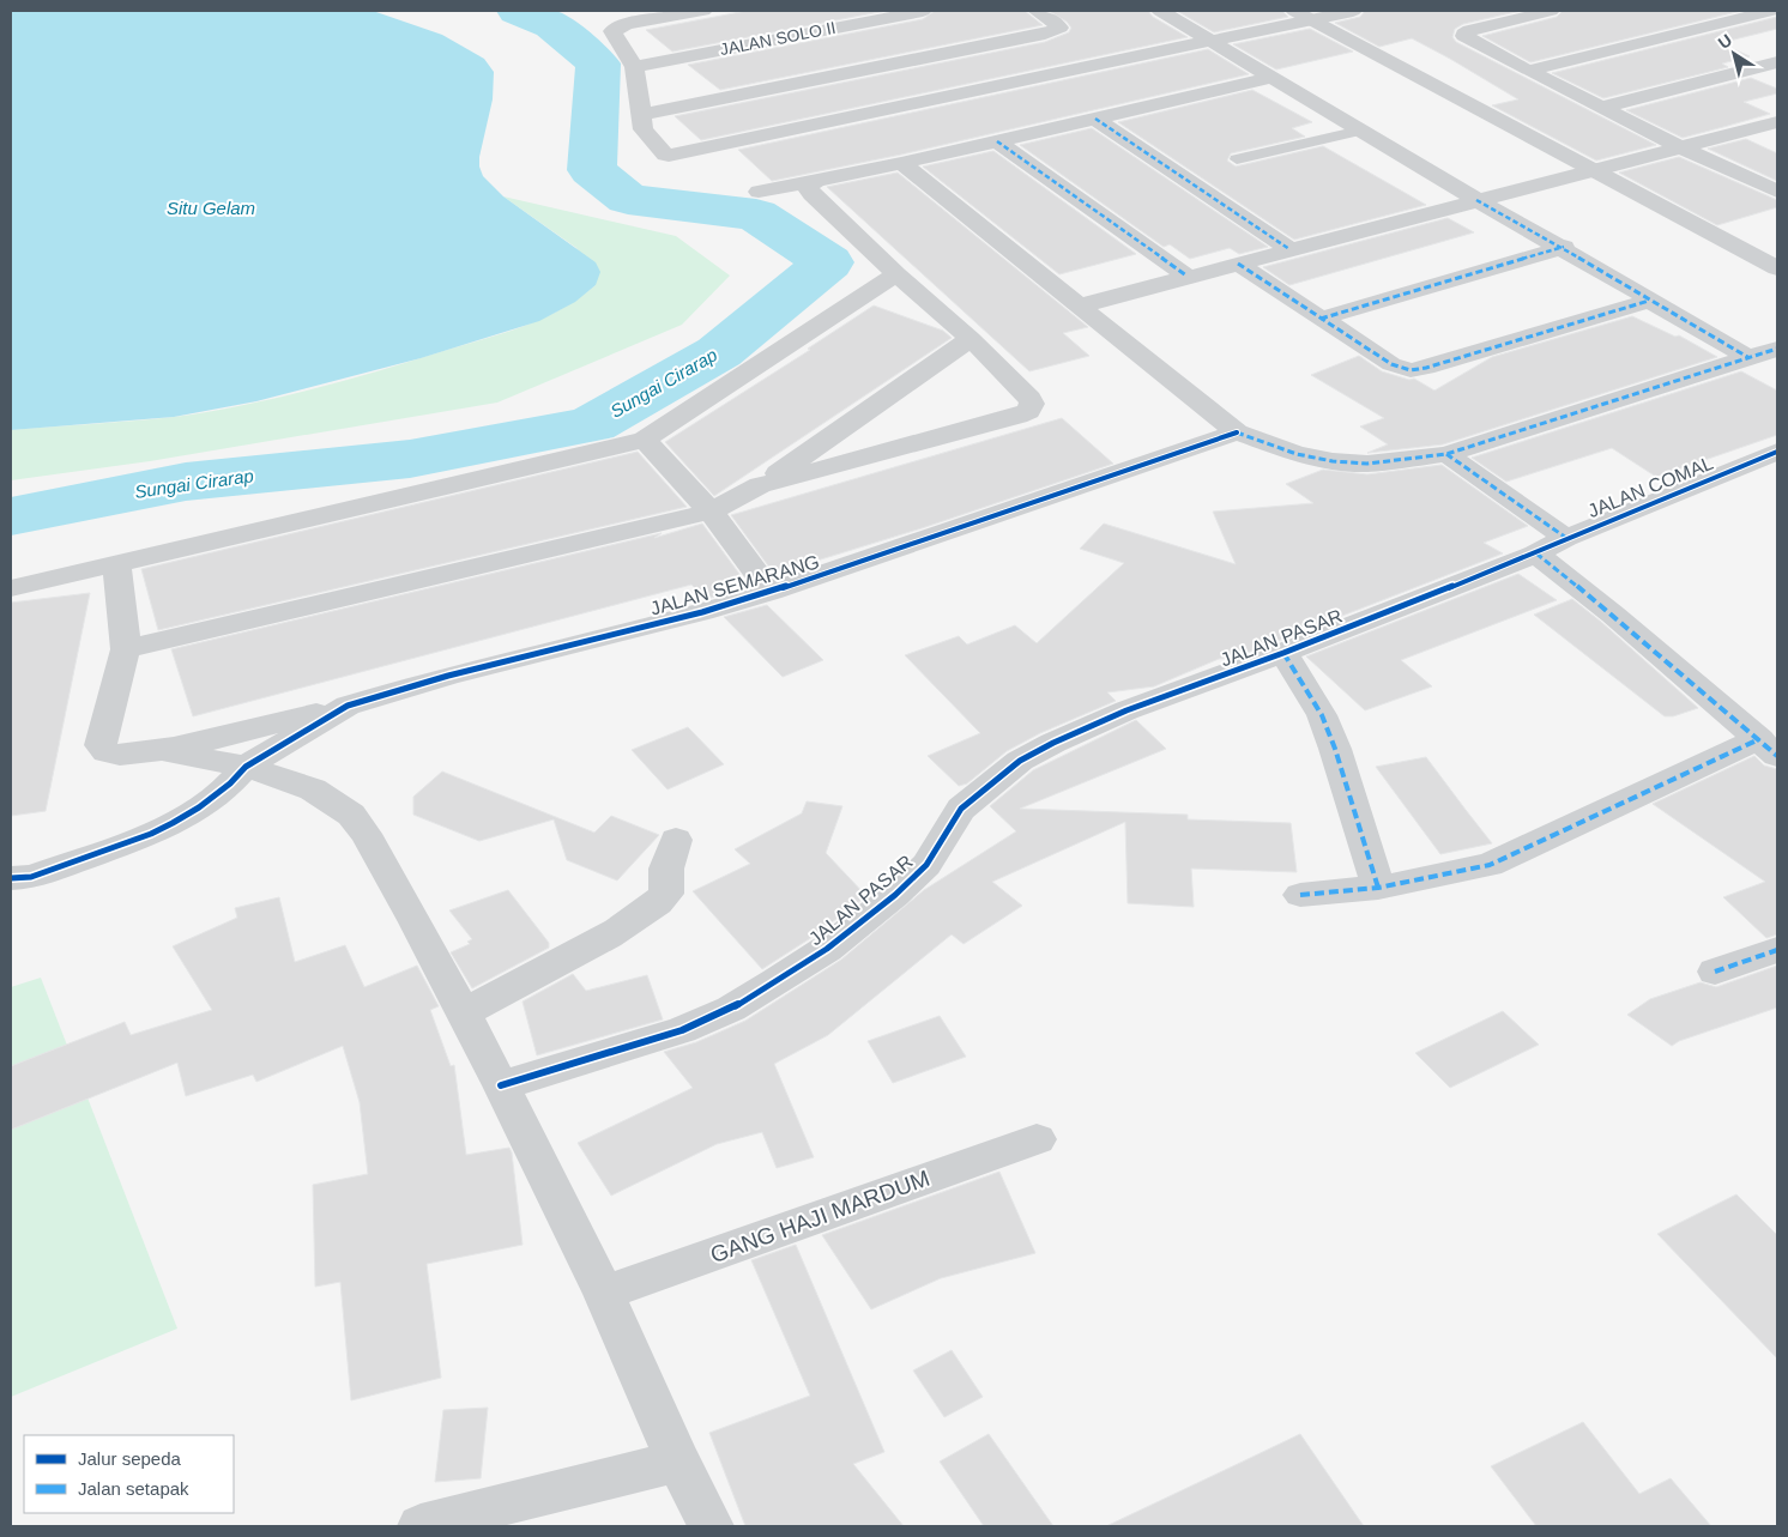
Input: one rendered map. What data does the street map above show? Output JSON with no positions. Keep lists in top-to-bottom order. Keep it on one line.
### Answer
{"streets":{"street":["JALAN SOLO II","JALAN COMAL","JALAN SEMARANG","JALAN PASAR","GANG HAJI MARDUM"]},"crossings":[["JALAN COMAL","JALAN PASAR"]],"water":["Situ Gelam","Sungai Cirarap"],"legend":["Jalur sepeda","Jalan setapak"],"north":"top left"}
